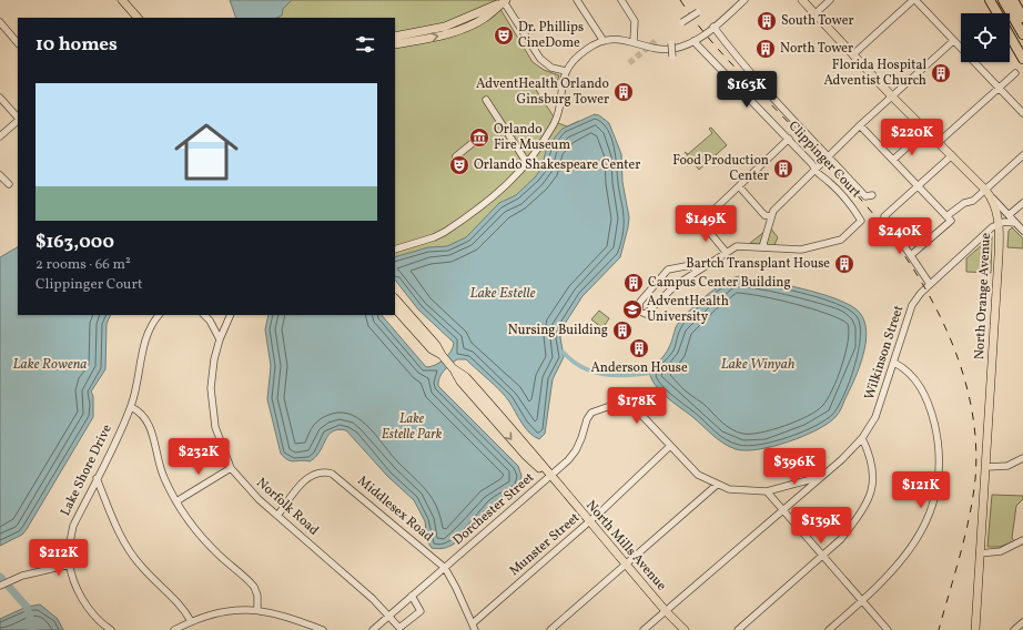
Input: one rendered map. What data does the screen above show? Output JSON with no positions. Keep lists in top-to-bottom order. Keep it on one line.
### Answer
{"streets":{"main road":["North Orange Avenue","North Mills Avenue"],"street":["Clippinger Court","Wilkinson Street","Lake Shore Drive","Norfolk Road","Middlesex Road","Dorchester Street","Munster Street"]},"crossings":[["North Orange Avenue","Wilkinson Street"],["Wilkinson Street","Dorchester Street"],["Wilkinson Street","Munster Street"],["Wilkinson Street","North Mills Avenue"],["Norfolk Road","Middlesex Road"],["Norfolk Road","Dorchester Street"],["Middlesex Road","Dorchester Street"],["Middlesex Road","Munster Street"],["Dorchester Street","North Mills Avenue"],["Munster Street","North Mills Avenue"]],"water":["Lake Estelle","Lake Rowena","Lake Winyah"],"parks":["Lake Estelle Park"],"places":{"building":["South Tower","North Tower","Florida Hospital Adventist Church","AdventHealth Orlando Ginsburg Tower","Food Production Center","Bartch Transplant House","Campus Center Building","Nursing Building","Anderson House"],"theatre":["Dr. Phillips CineDome","Orlando Shakespeare Center"],"museum":["Orlando Fire Museum"],"school or university":["AdventHealth University"]},"page":{"heading":"10 homes","price":["$163K","$220K","$149K","$240K","$178K","$232K","$396K","$121K","$139K","$212K"],"list":[{"name":"$163,000","note":"2 rooms · 66 m² · Clippinger Court"}]}}
